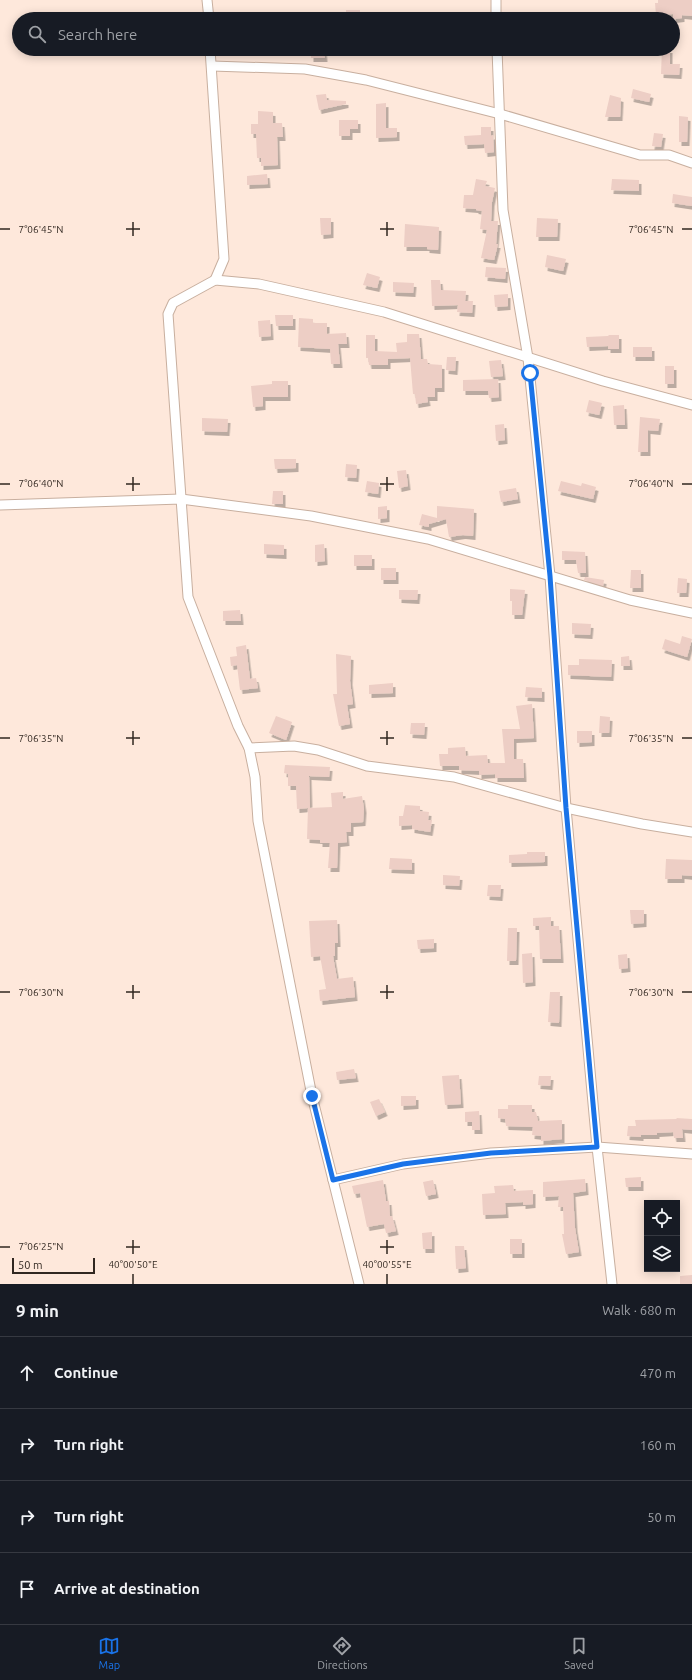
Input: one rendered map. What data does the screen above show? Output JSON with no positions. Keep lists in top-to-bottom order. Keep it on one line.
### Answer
{"scale_bar":"50 m","page":{"search":"Search here","scale":"50 m","heading":["9 min","Walk · 680 m"],"list":[["Continue","470 m"],["Turn right","160 m"],["Turn right","50 m"],"Arrive at destination"],"nav":["Map","Directions","Saved"]},"coordinates":["7°06'45\"N","7°06'40\"N","7°06'35\"N","7°06'30\"N","7°06'25\"N","40°00'50\"E","40°00'55\"E"]}
